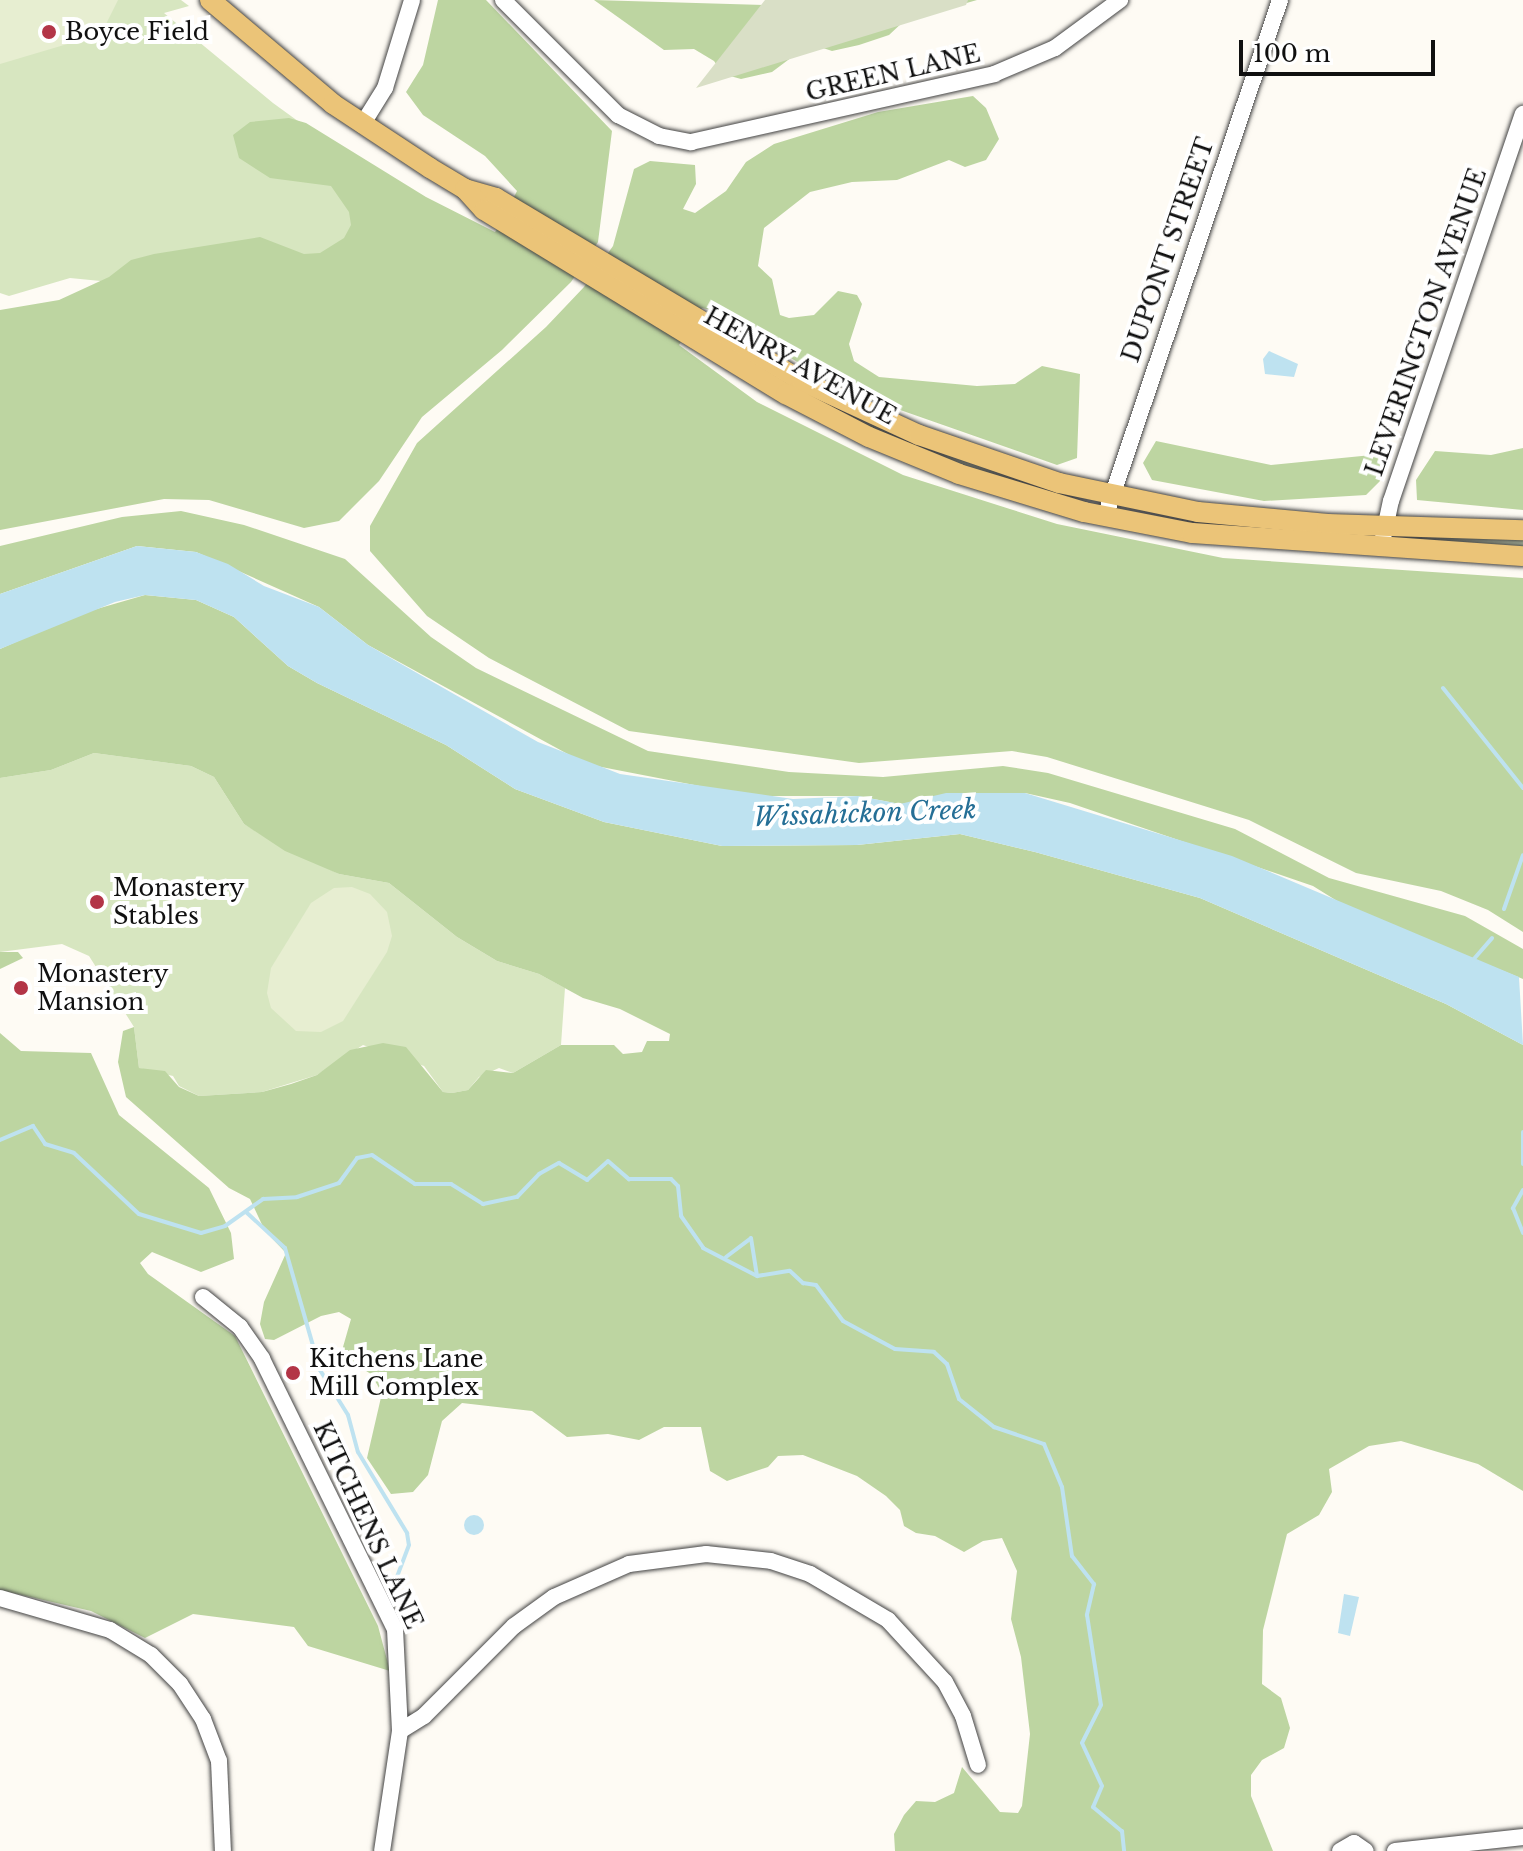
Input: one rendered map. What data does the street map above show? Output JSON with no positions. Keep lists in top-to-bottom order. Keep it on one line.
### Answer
{"streets":{"main road":["HENRY AVENUE"],"street":["GREEN LANE","DUPONT STREET","LEVERINGTON AVENUE","KITCHENS LANE"]},"crossings":[["DUPONT STREET","HENRY AVENUE"],["LEVERINGTON AVENUE","HENRY AVENUE"]],"water":["Wissahickon Creek"],"places":["Boyce Field","Monastery Stables","Monastery Mansion","Kitchens Lane Mill Complex"],"scale_bar":"100 m"}
